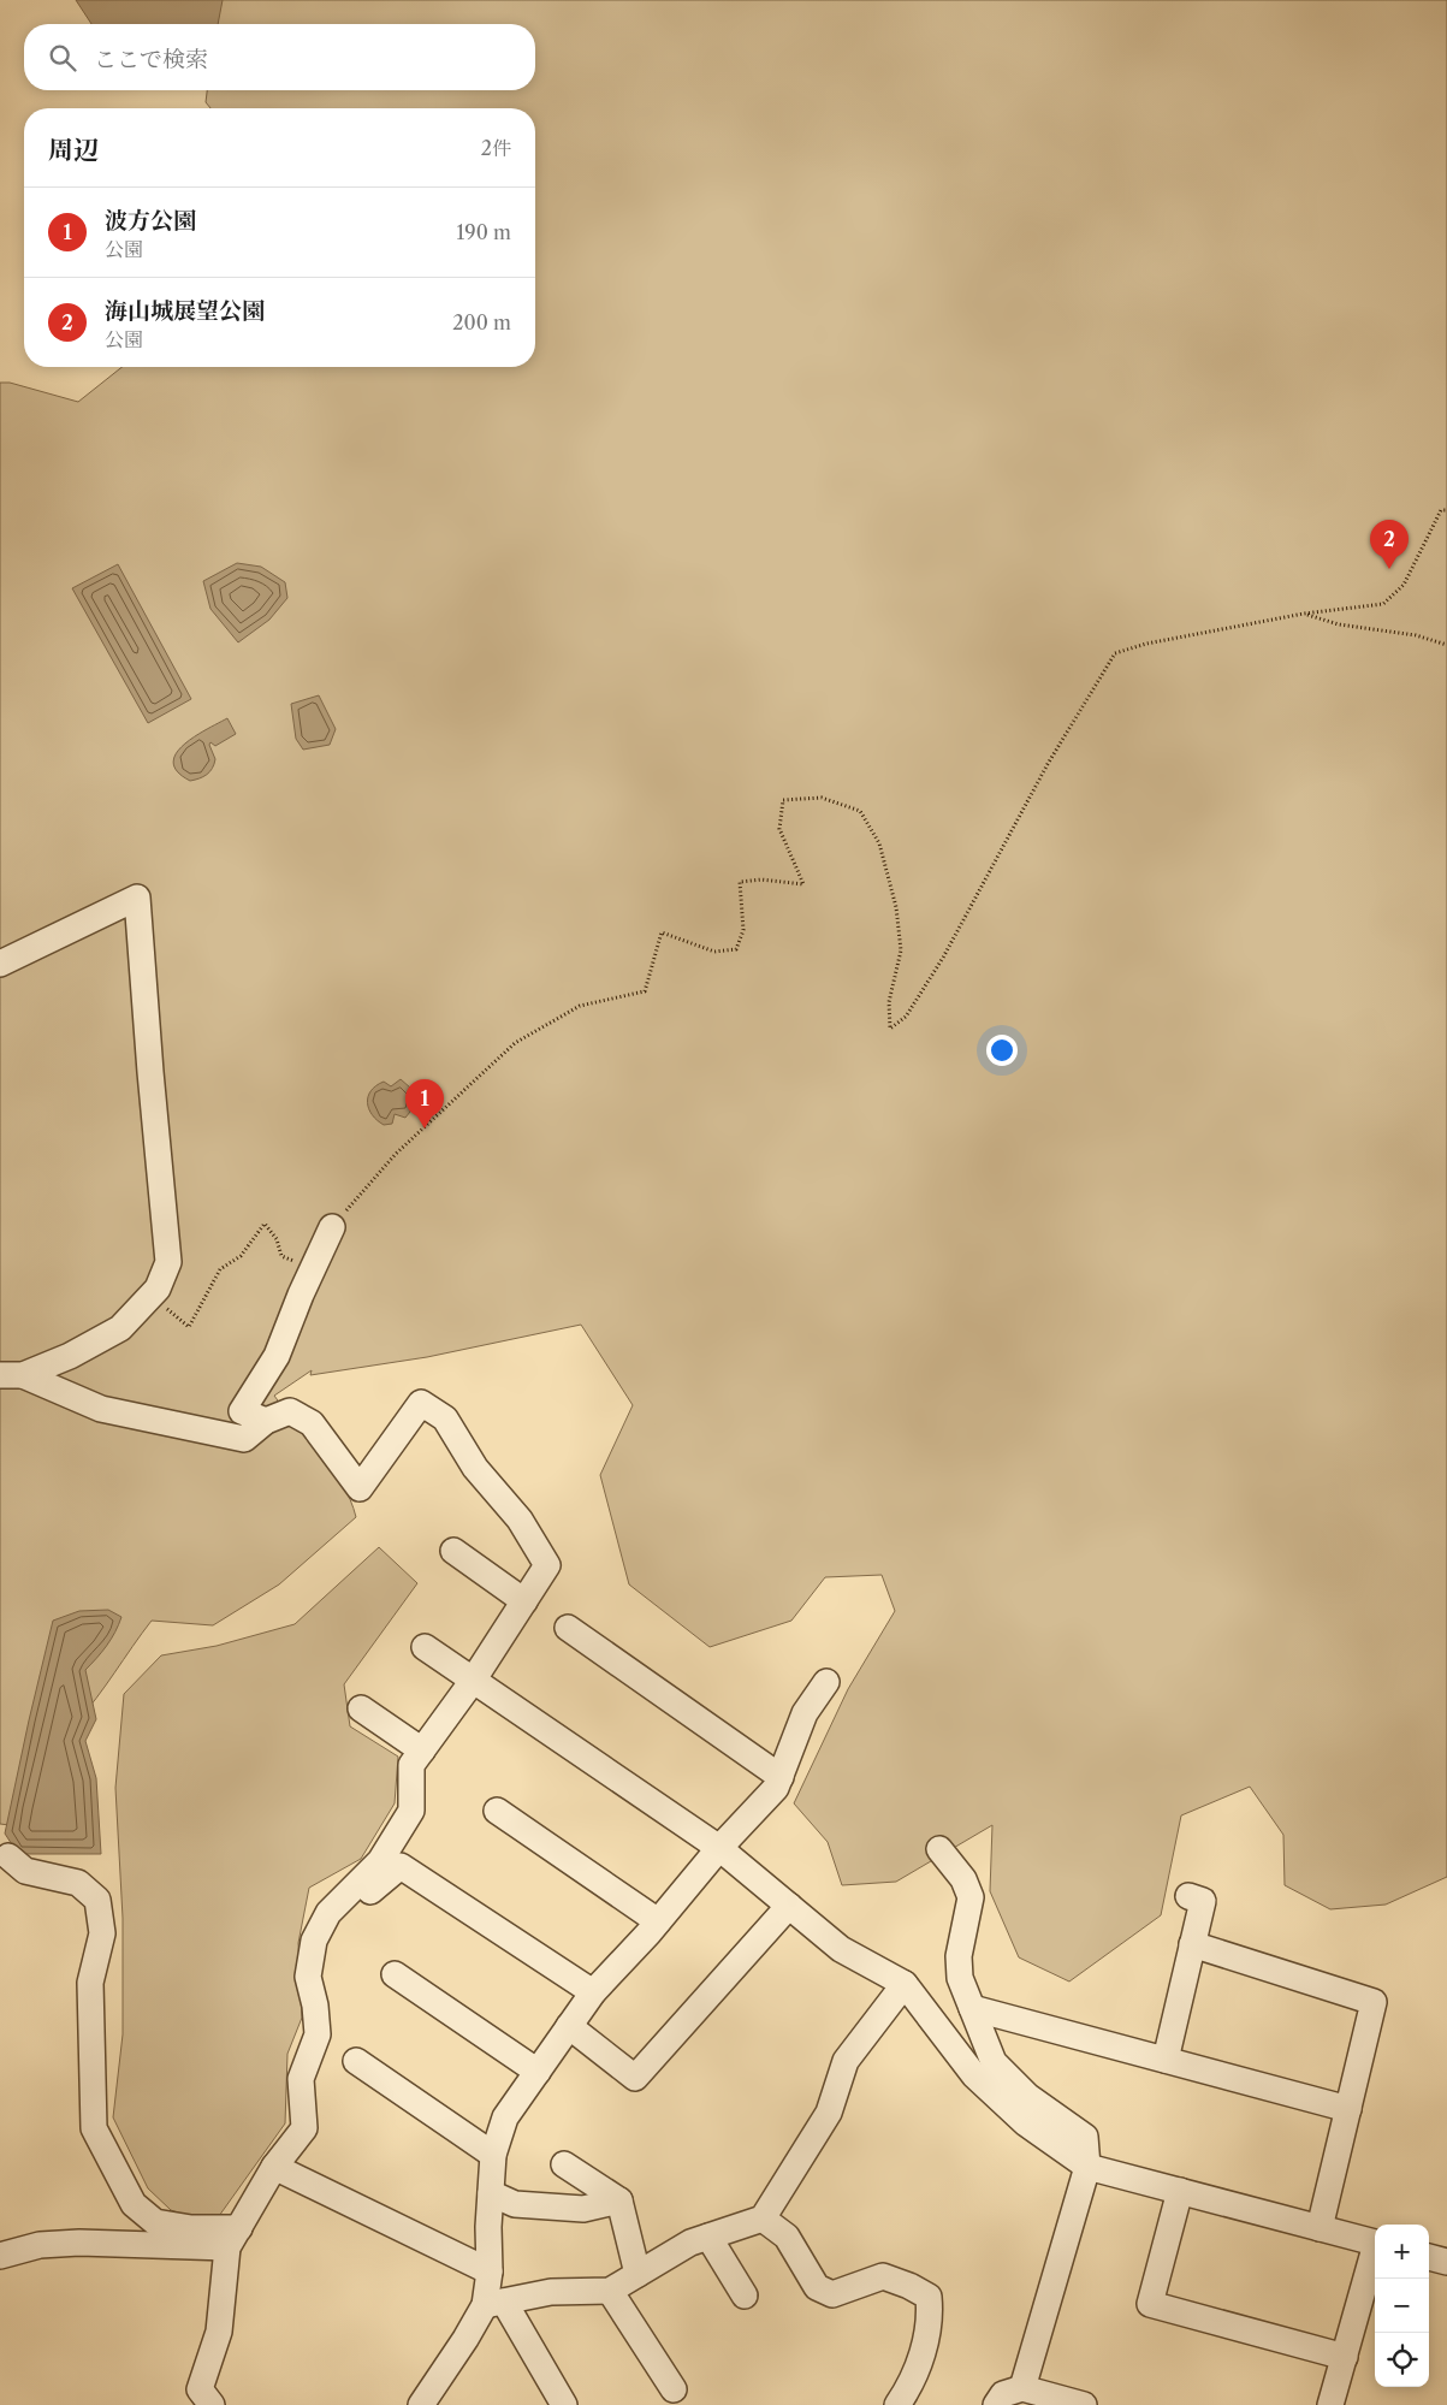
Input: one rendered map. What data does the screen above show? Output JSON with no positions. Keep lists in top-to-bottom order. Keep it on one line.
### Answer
{"page":{"search":"ここで検索","heading":["周辺","2件"],"list":[{"mark":"1","name":"波方公園","note":"公園","value":"190 m"},{"mark":"2","name":"海山城展望公園","note":"公園","value":"200 m"}],"pins":["2","1"],"map_buttons":["+","−"]}}
